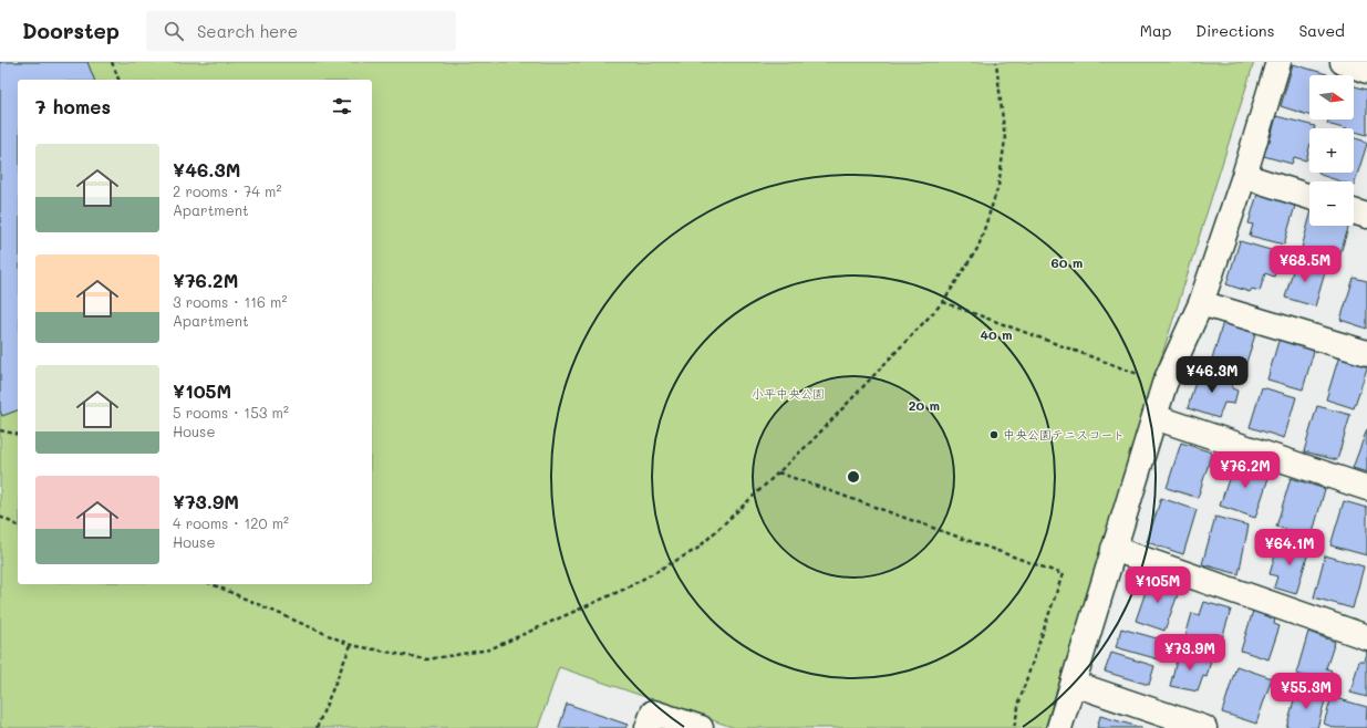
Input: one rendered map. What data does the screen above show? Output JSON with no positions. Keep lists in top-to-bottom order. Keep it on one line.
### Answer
{"parks":["小平中央公園"],"places":["中央公園テニスコート"],"north":"right","page":{"header":"Doorstep","search":"Search here","nav":["Map","Directions","Saved"],"map_buttons":["+","−"],"heading":"7 homes","list":[{"name":"¥46.3M","note":"2 rooms · 74 m² · Apartment"},{"name":"¥76.2M","note":"3 rooms · 116 m² · Apartment"},{"name":"¥105M","note":"5 rooms · 153 m² · House"},{"name":"¥73.9M","note":"4 rooms · 120 m² · House"}],"price":["¥68.5M","¥46.3M","¥76.2M","¥64.1M","¥105M","¥73.9M","¥55.3M"]},"rings":["60 m","40 m","20 m"]}
